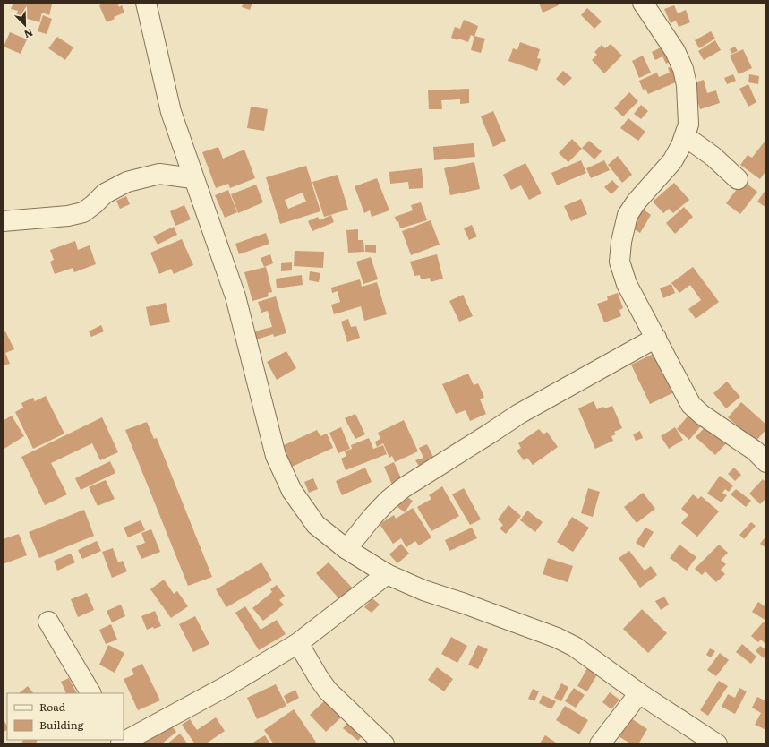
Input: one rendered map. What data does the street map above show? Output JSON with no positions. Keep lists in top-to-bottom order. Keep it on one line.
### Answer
{"legend":["Road","Building"],"north":"bottom right"}
